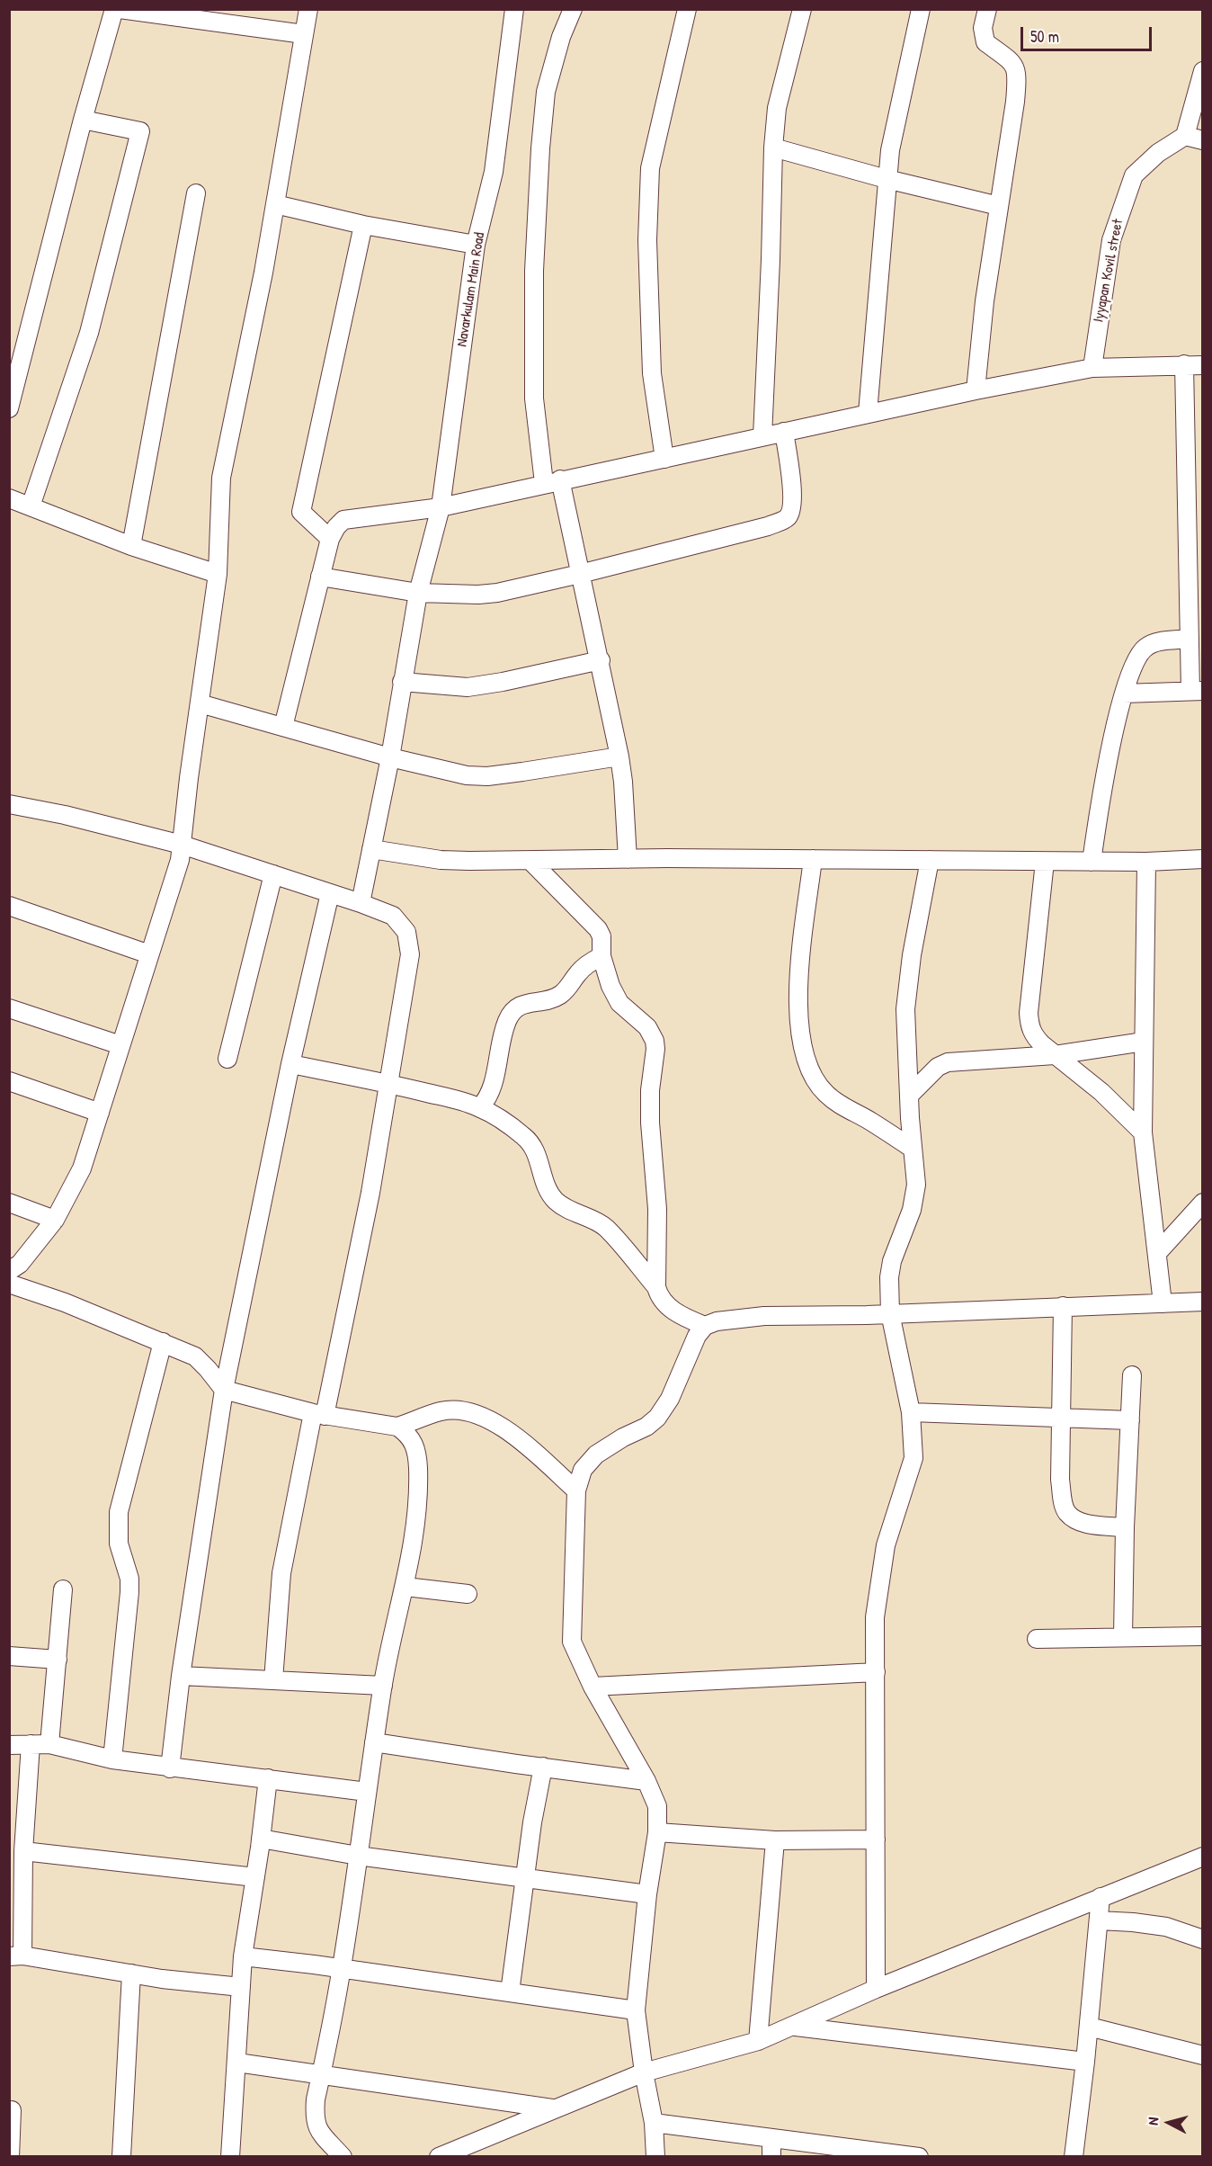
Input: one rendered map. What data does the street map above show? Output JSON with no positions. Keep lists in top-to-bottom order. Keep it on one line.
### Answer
{"streets":{"street":["Iyyapan Kovil street","Navarkulam Main Road"]},"scale_bar":"50 m","north":"left"}
